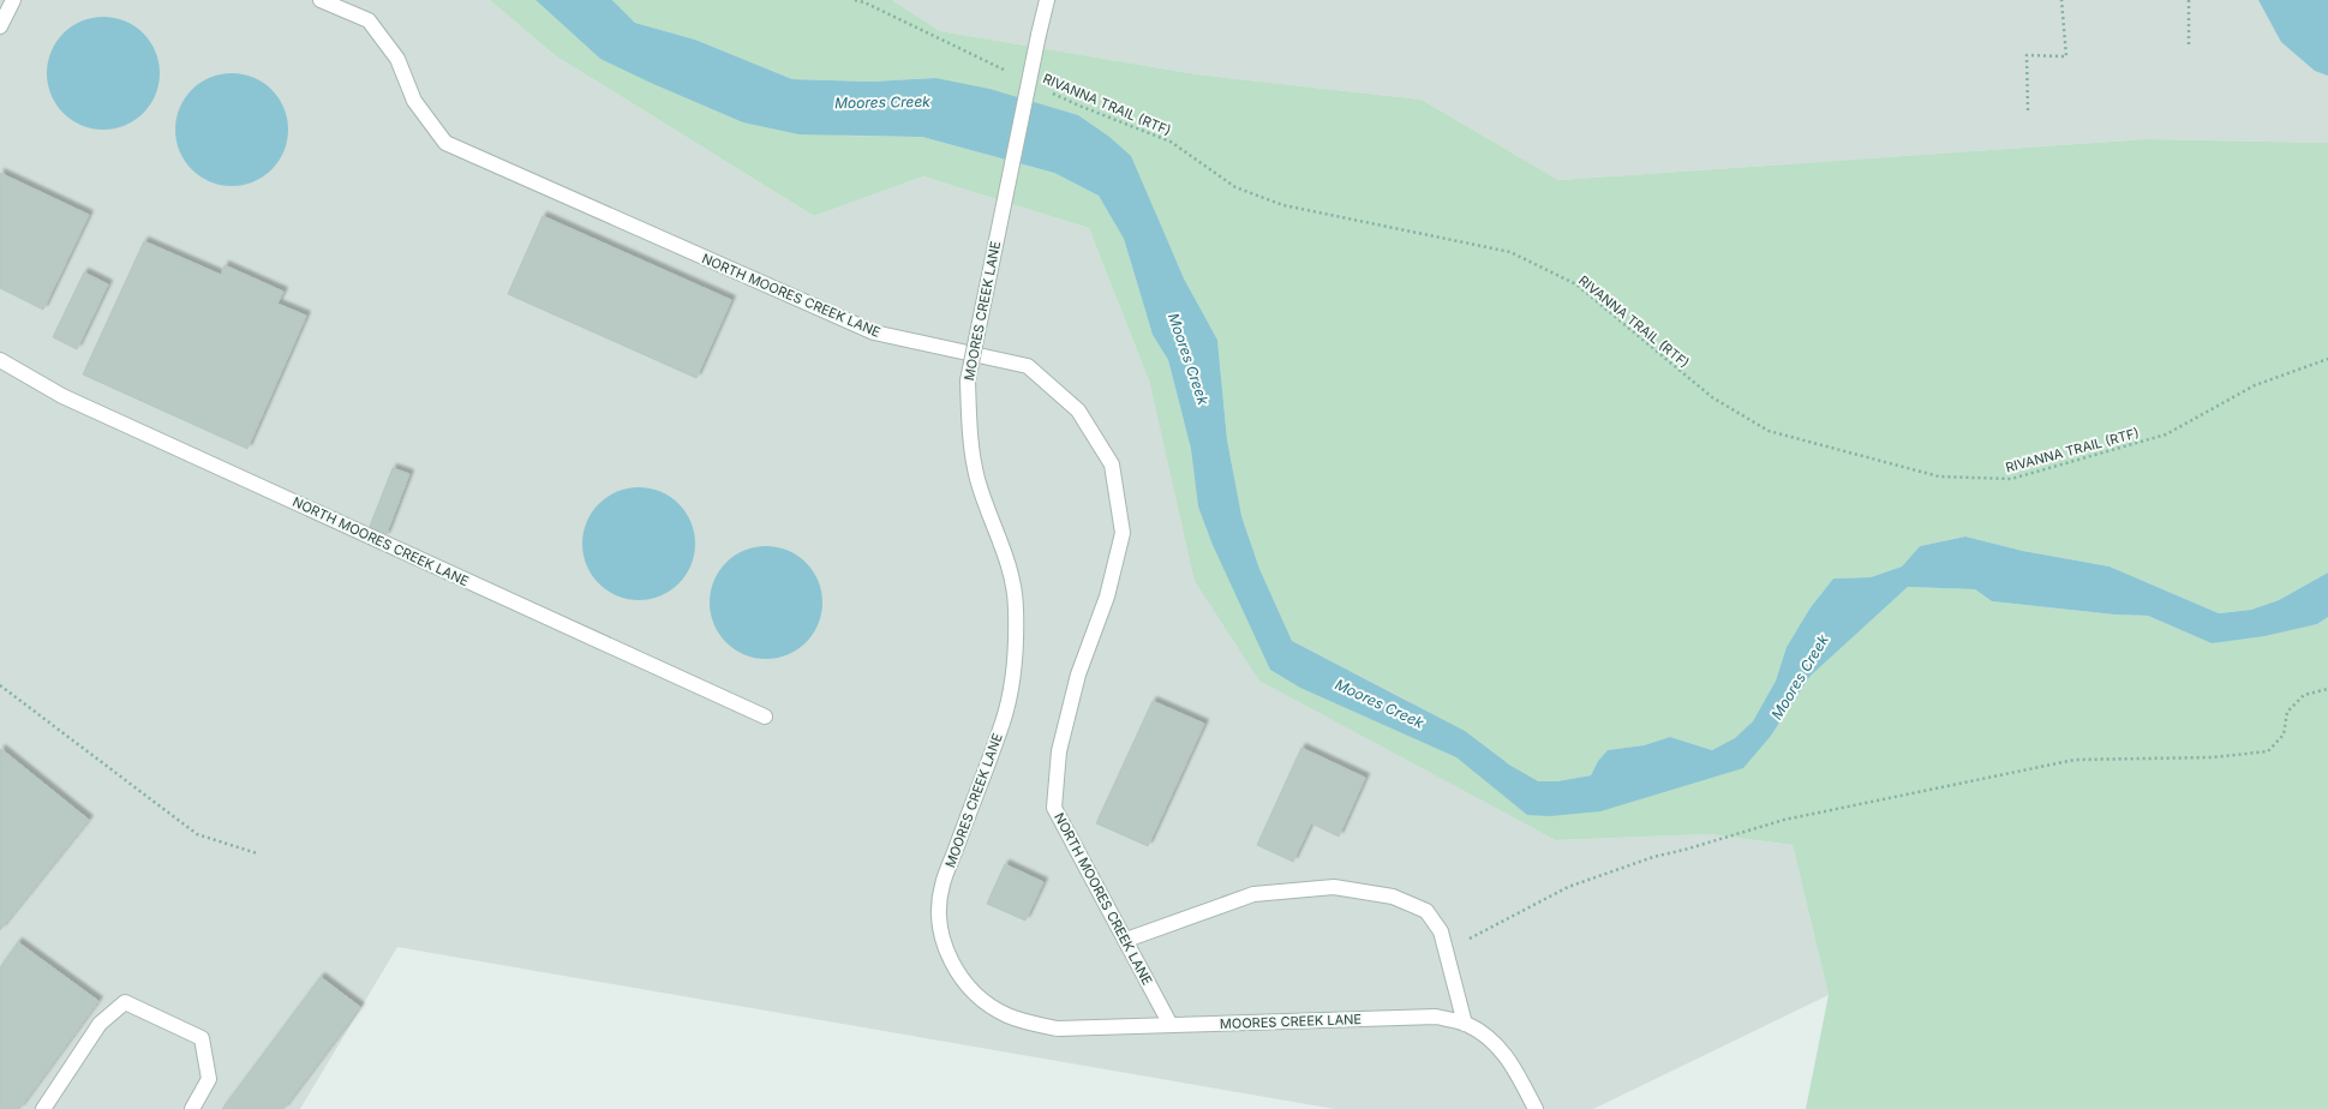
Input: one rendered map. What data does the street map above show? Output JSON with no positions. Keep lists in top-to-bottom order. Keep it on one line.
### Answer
{"streets":{"lane":["NORTH MOORES CREEK LANE","MOORES CREEK LANE"],"path":["RIVANNA TRAIL (RTF)"]},"crossings":[["NORTH MOORES CREEK LANE","MOORES CREEK LANE"]],"water":["Moores Creek"]}
